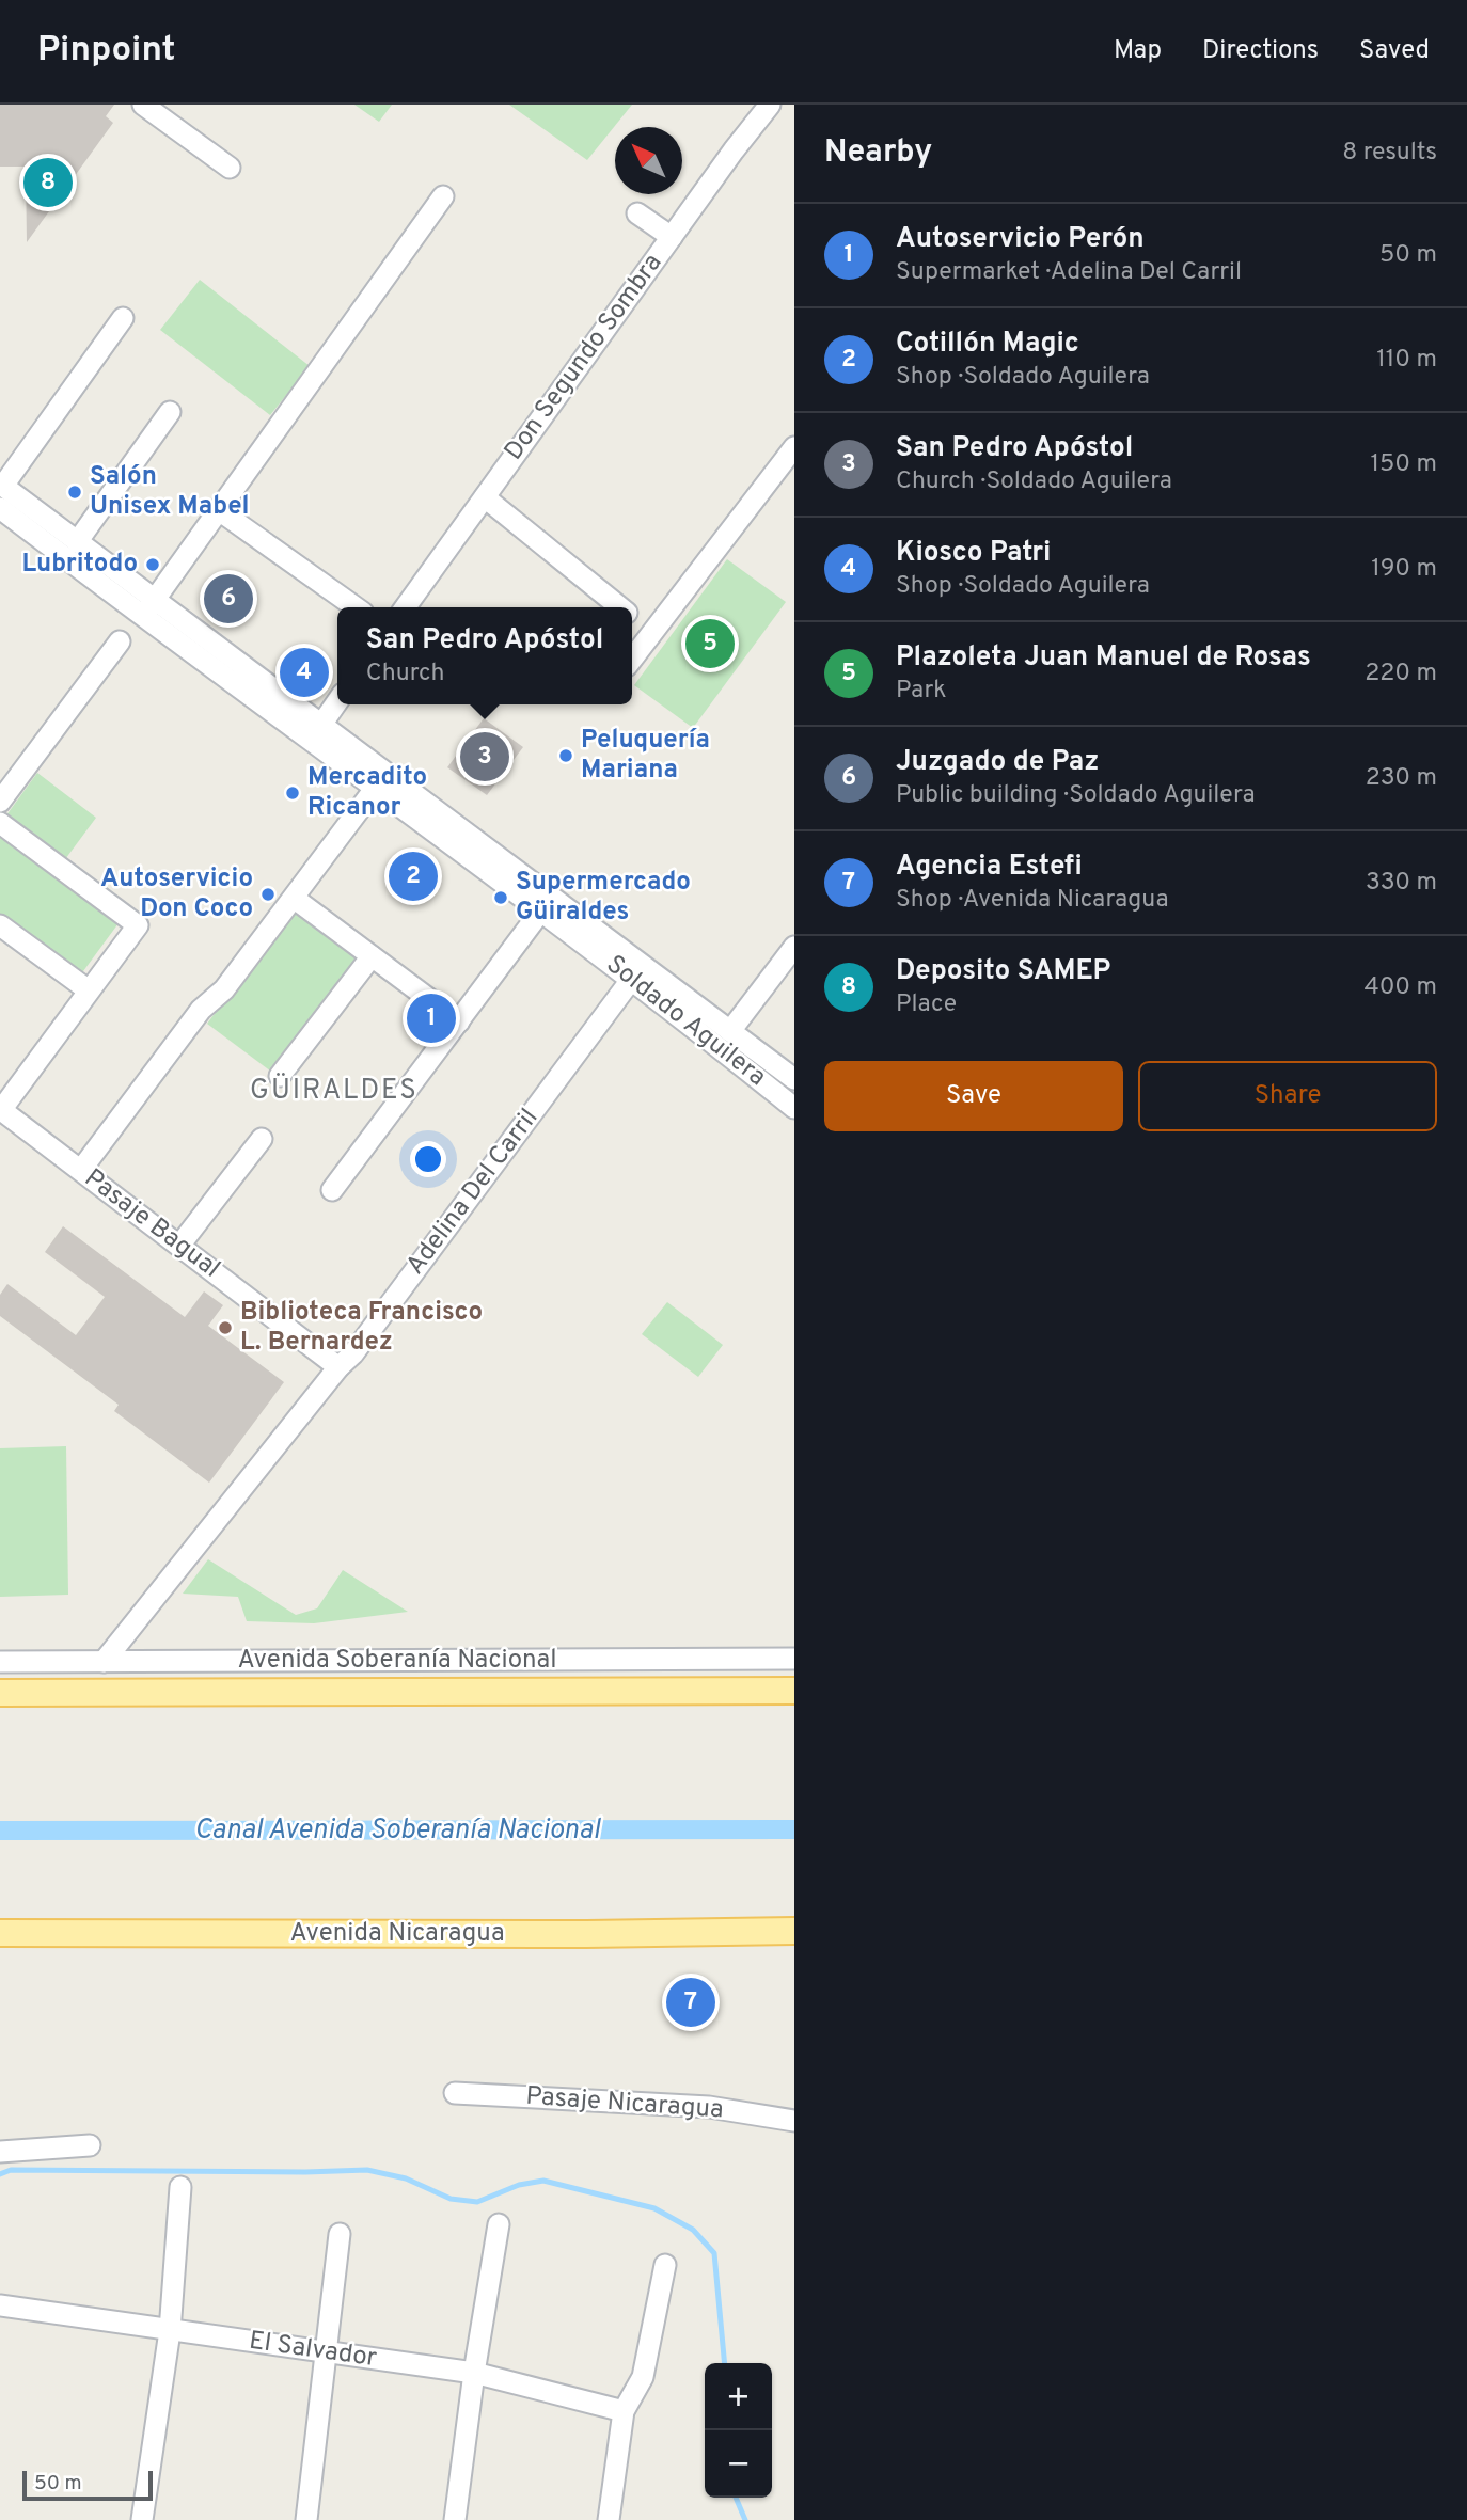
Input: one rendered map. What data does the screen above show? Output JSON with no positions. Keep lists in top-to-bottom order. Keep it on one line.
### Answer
{"streets":{"main road":["Avenida Soberanía Nacional","Avenida Nicaragua"],"street":["Don Segundo Sombra","Soldado Aguilera","Adelina Del Carril","Pasaje Bagual","Pasaje Nicaragua","El Salvador"]},"crossings":[["Soldado Aguilera","Adelina Del Carril"],["Adelina Del Carril","Pasaje Bagual"],["Adelina Del Carril","Avenida Soberanía Nacional"]],"districts":["GÜIRALDES"],"water":["Canal Avenida Soberanía Nacional"],"places":["Salón Unisex Mabel","Lubritodo","Peluquería Mariana","Mercadito Ricanor","Autoservicio Don Coco","Supermercado Güiraldes","Biblioteca Francisco L. Bernardez"],"scale_bar":"50 m","north":"top left","page":{"header":"Pinpoint","nav":["Map","Directions","Saved"],"heading":["Nearby","8 results"],"pins":["8","6","5","4","3","2","1","7"],"list":[{"mark":"1","name":"Autoservicio Perón","note":"Supermarket · Adelina Del Carril","value":"50 m"},{"mark":"2","name":"Cotillón Magic","note":"Shop · Soldado Aguilera","value":"110 m"},{"mark":"3","name":"San Pedro Apóstol","note":"Church · Soldado Aguilera","value":"150 m"},{"mark":"4","name":"Kiosco Patri","note":"Shop · Soldado Aguilera","value":"190 m"},{"mark":"5","name":"Plazoleta Juan Manuel de Rosas","note":"Park","value":"220 m"},{"mark":"6","name":"Juzgado de Paz","note":"Public building · Soldado Aguilera","value":"230 m"},{"mark":"7","name":"Agencia Estefi","note":"Shop · Avenida Nicaragua","value":"330 m"},{"mark":"8","name":"Deposito SAMEP","note":"Place","value":"400 m"}],"popup":["San Pedro Apóstol","Church"],"buttons":["Save","Share"],"map_buttons":["+","−"],"scale":"50 m"}}
